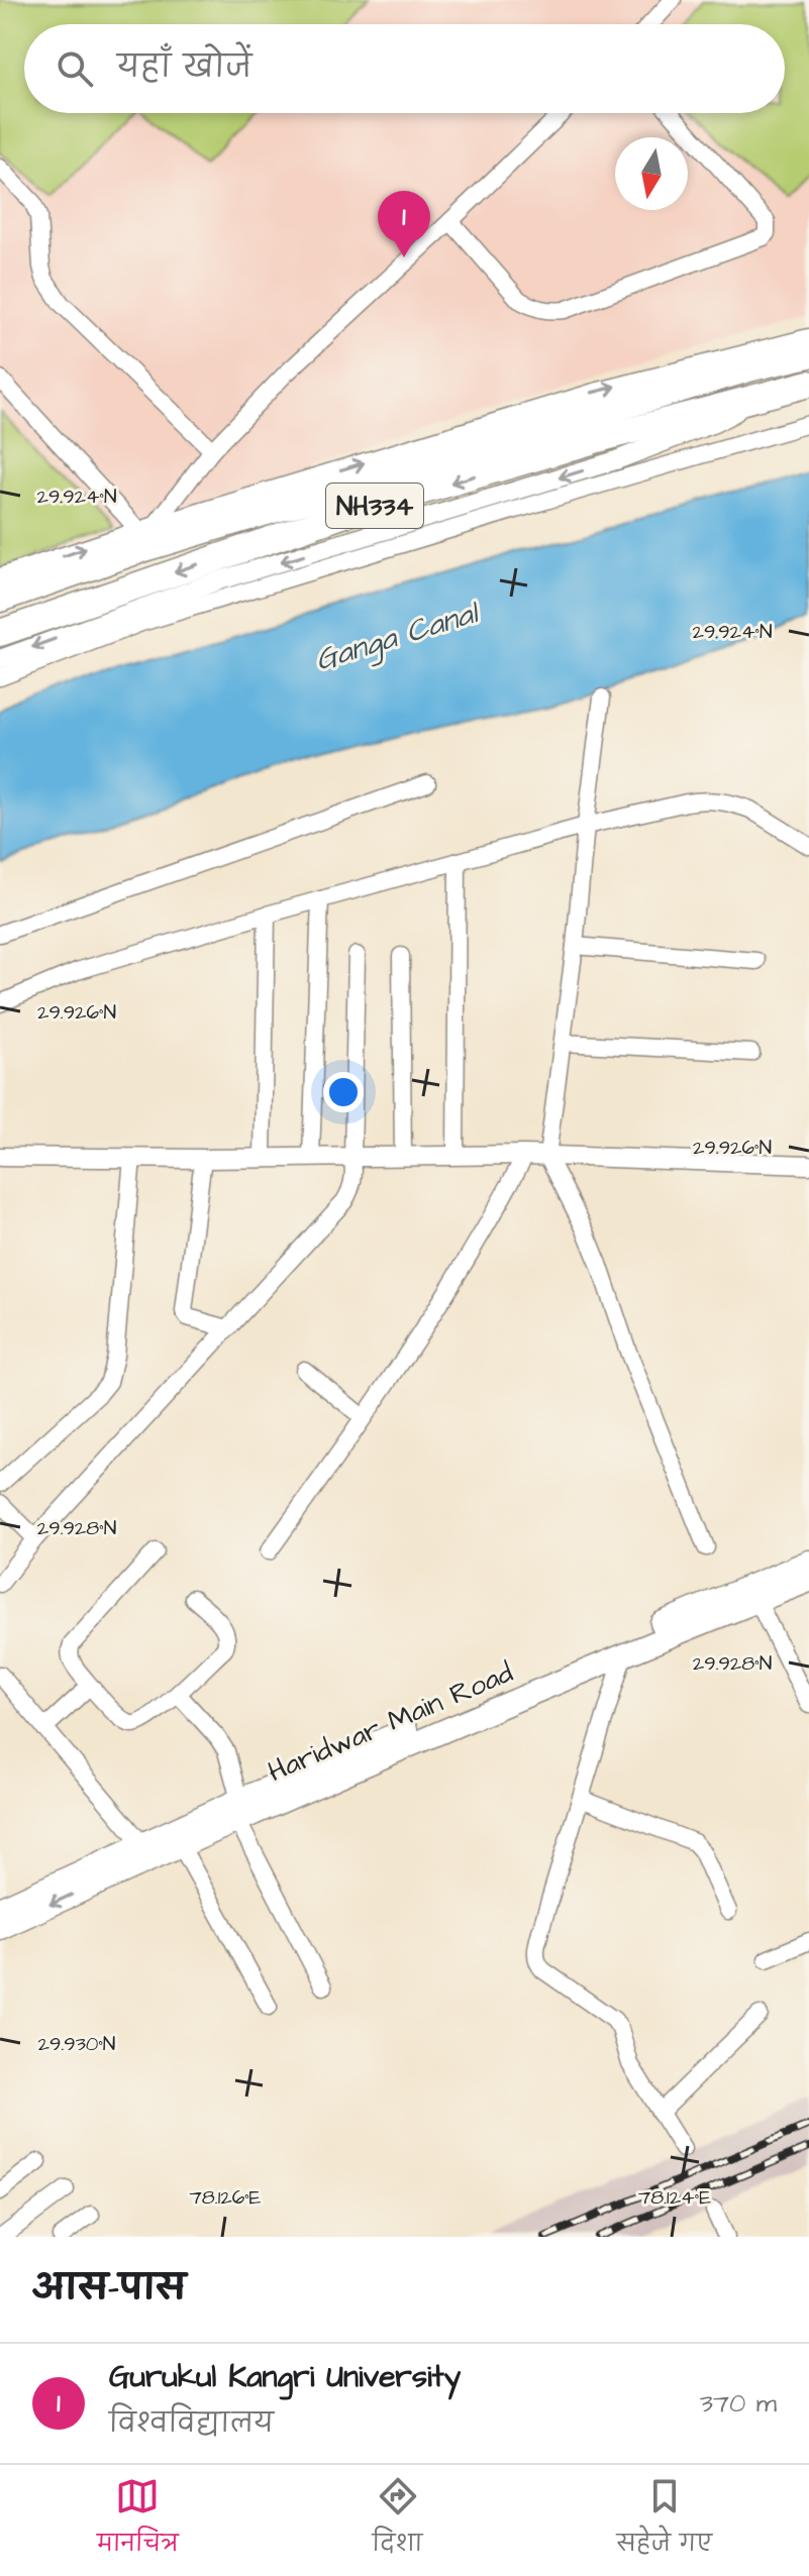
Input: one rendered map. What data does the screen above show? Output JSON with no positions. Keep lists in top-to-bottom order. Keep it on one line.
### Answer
{"streets":{"highway":["NH334"],"main road":["Haridwar Main Road"]},"water":["Ganga Canal"],"north":"bottom","page":{"search":"यहाँ खोजें","pins":"1","heading":"आस-पास","list":[{"mark":"1","name":"Gurukul Kangri University","note":"विश्वविद्यालय","value":"370 m"}],"nav":["मानचित्र","दिशा","सहेजे गए"]},"coordinates":["29.924°N","29.926°N","29.928°N","29.930°N","78.126°E","78.124°E"]}
